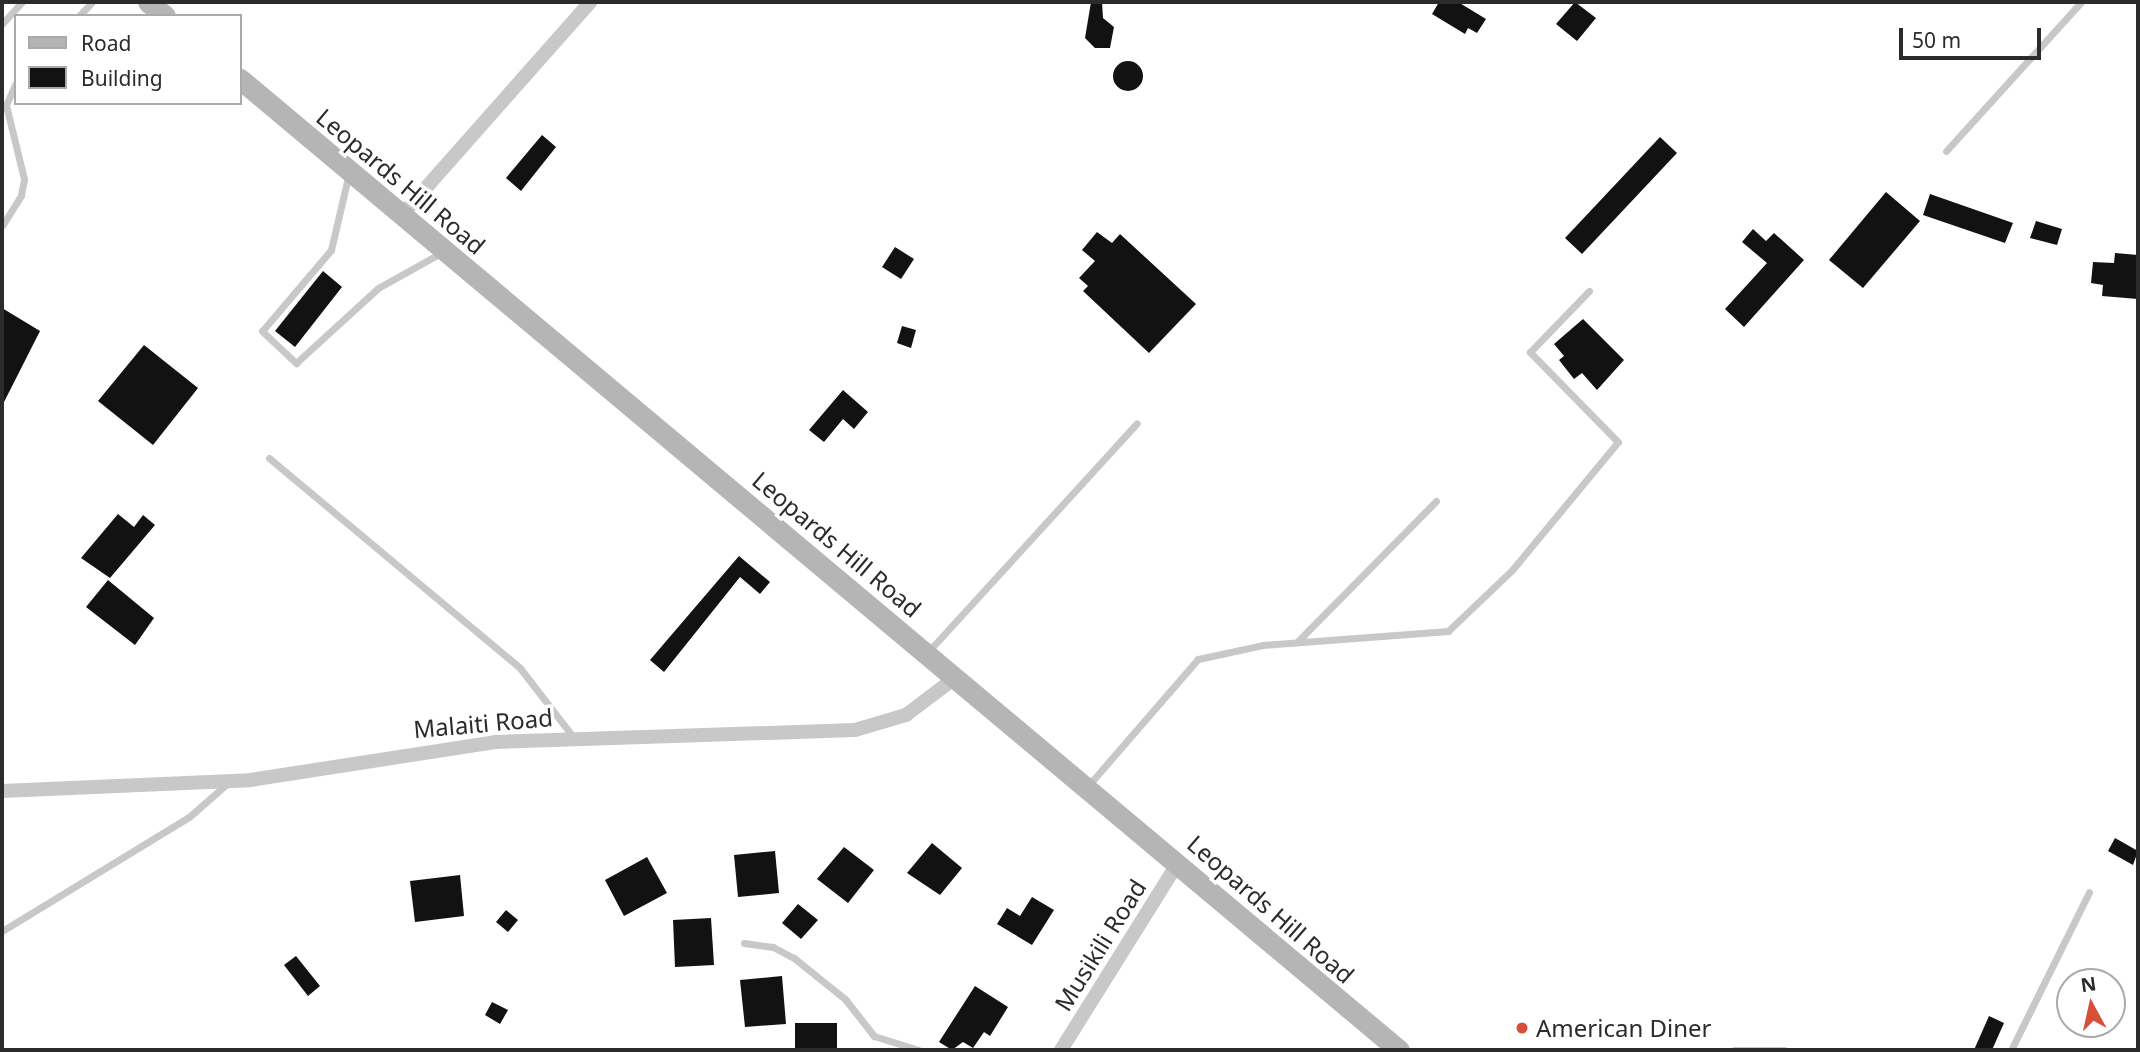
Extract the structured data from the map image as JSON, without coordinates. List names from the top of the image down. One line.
{"streets":{"main road":["Leopards Hill Road"],"street":["Malaiti Road","Musikili Road"]},"crossings":[["Leopards Hill Road","Malaiti Road"],["Leopards Hill Road","Musikili Road"]],"places":["American Diner"],"legend":["Road","Building"],"scale_bar":"50 m","north":"top"}
